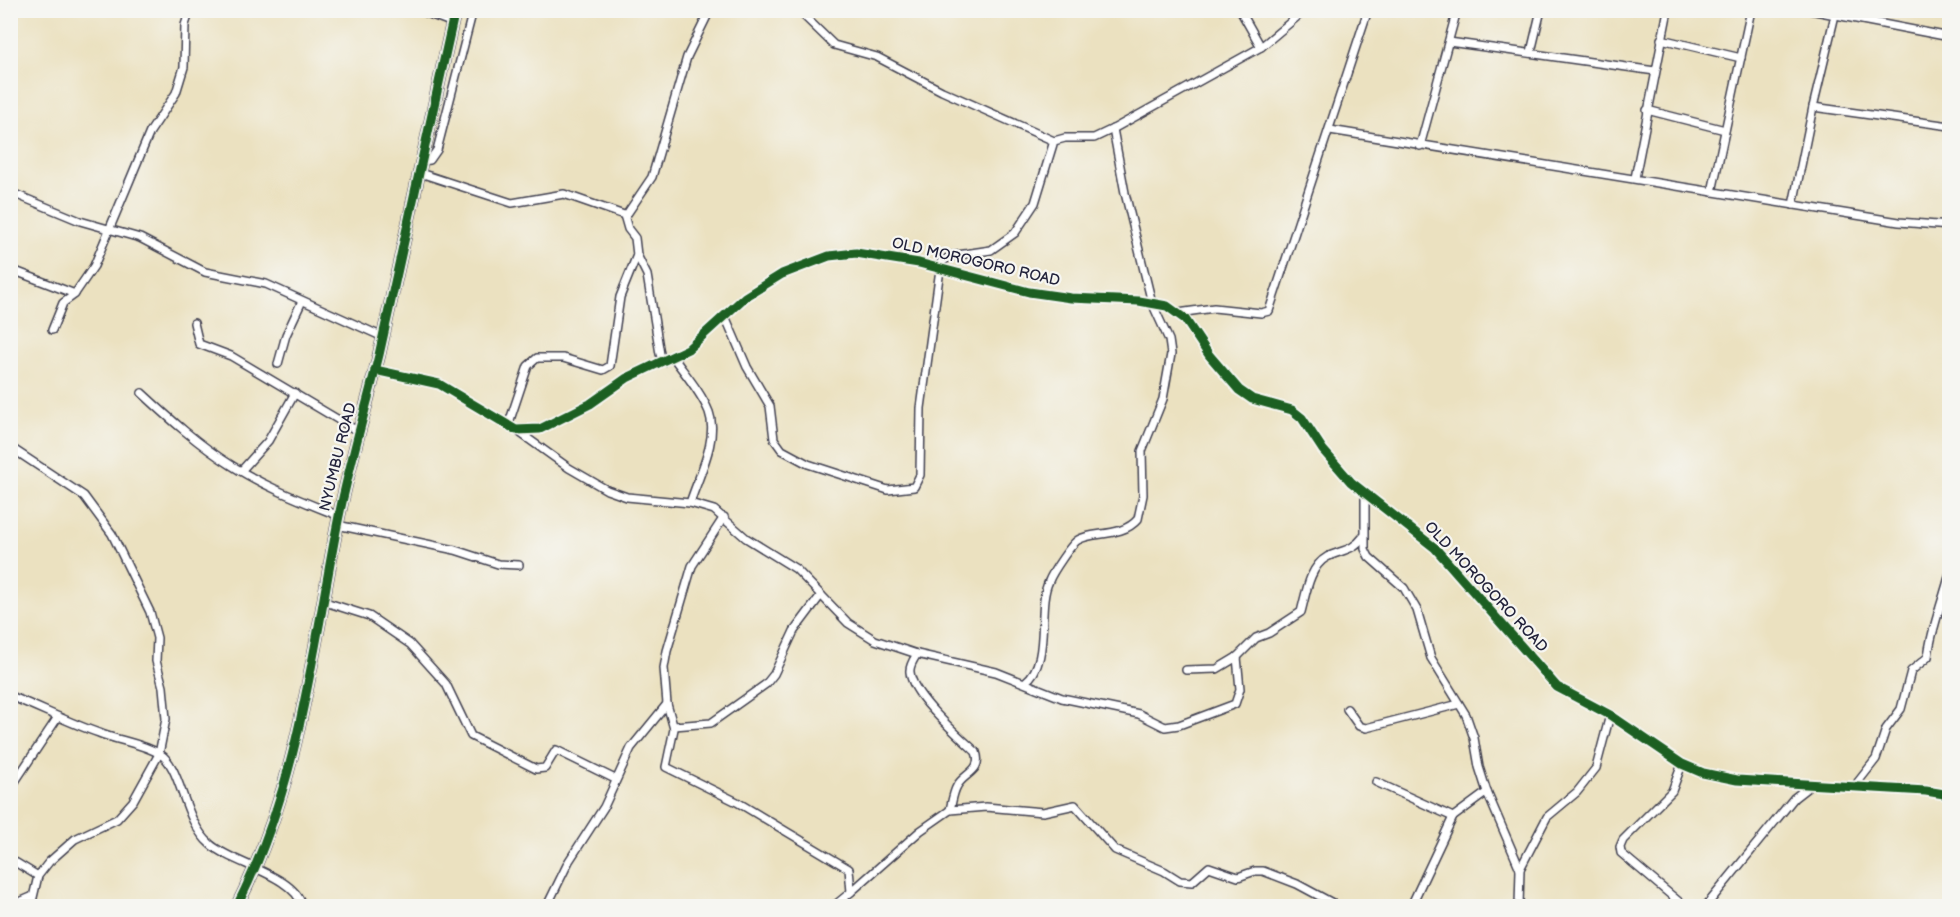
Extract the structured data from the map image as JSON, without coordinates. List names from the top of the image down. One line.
{"streets":{"street":["OLD MOROGORO ROAD","NYUMBU ROAD"]}}
